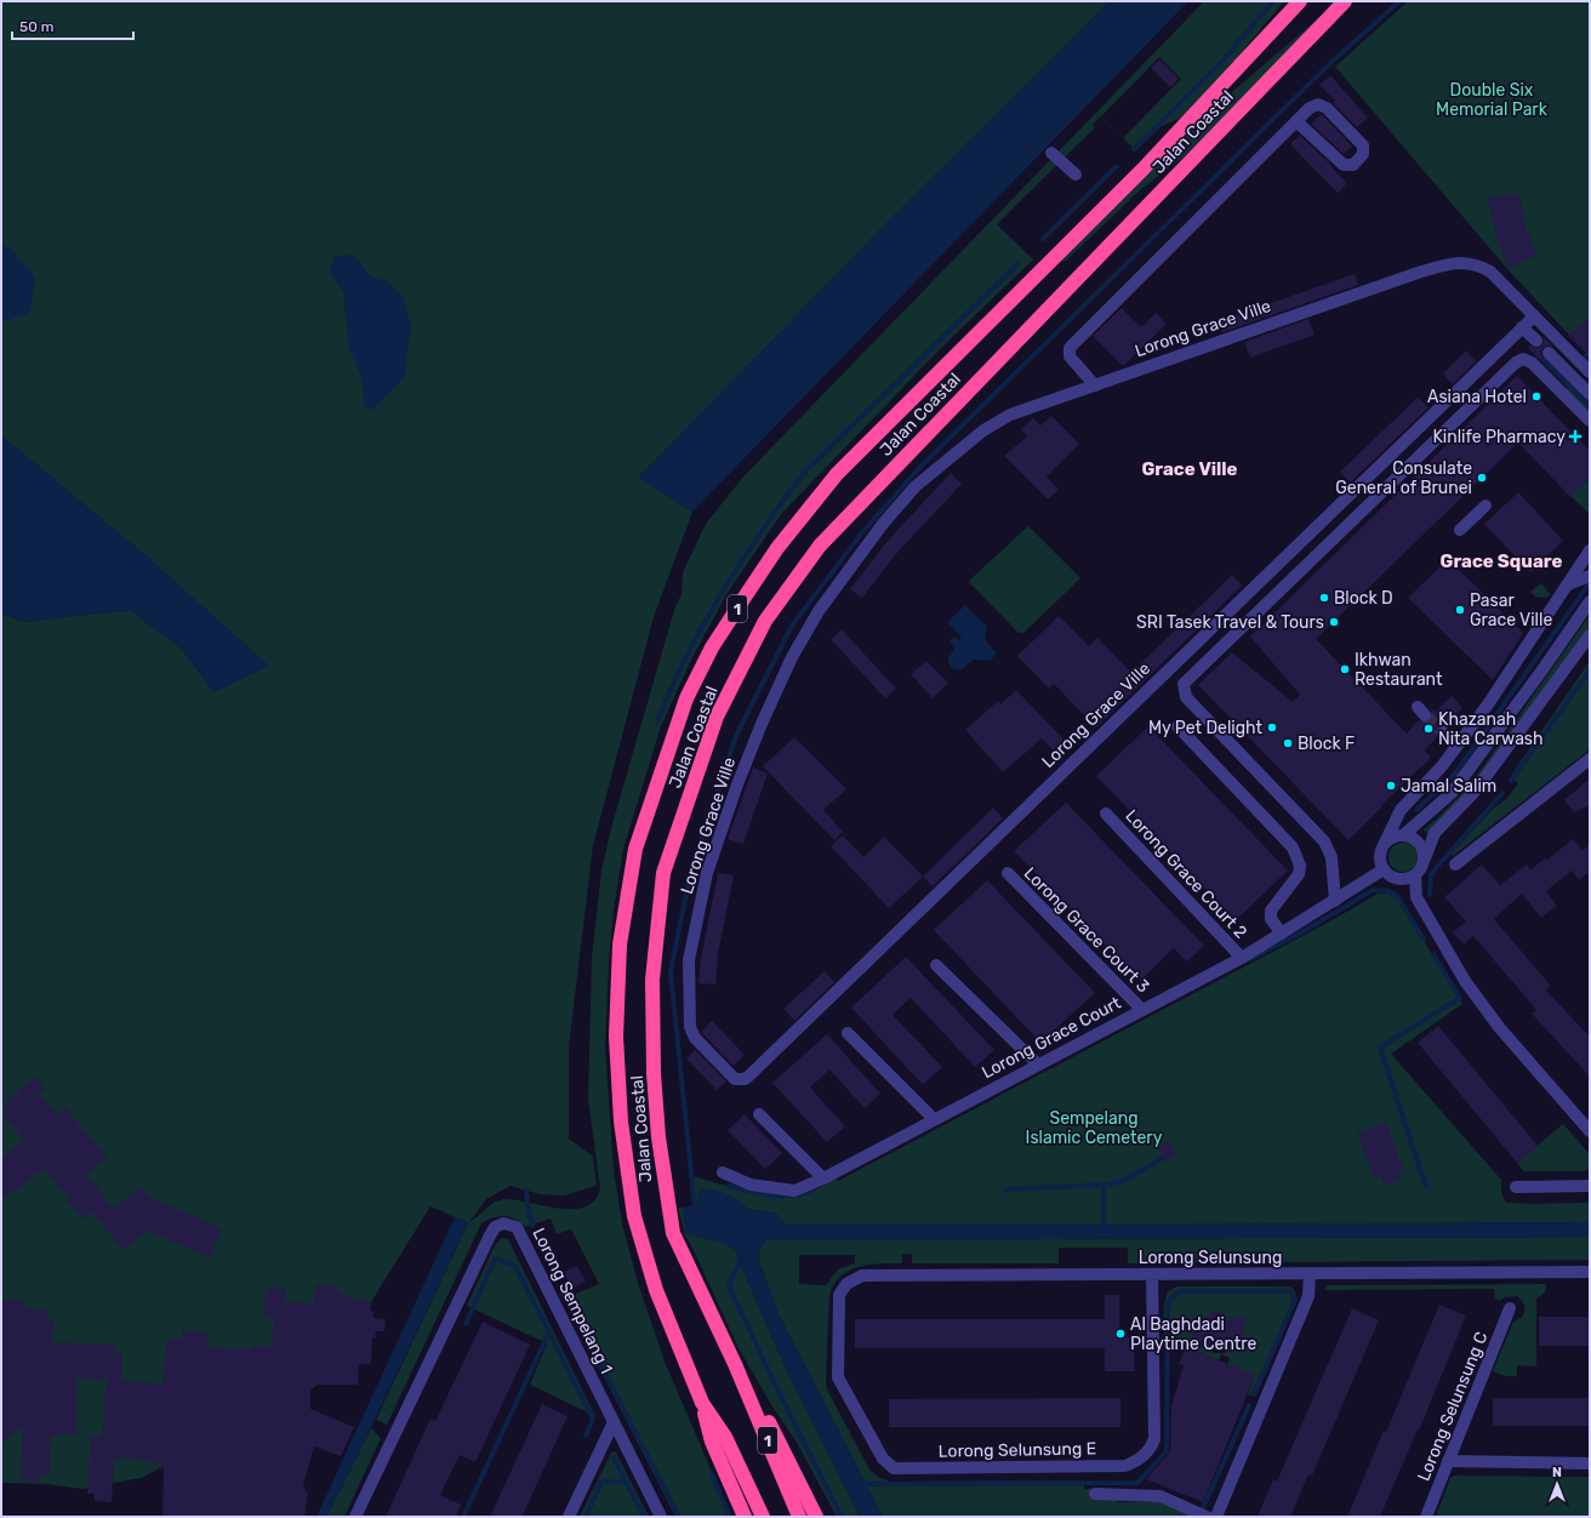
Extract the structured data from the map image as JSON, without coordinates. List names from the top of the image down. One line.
{"streets":{"highway":["Jalan Coastal","1"],"street":["Lorong Grace Ville","Lorong Grace Court 2","Lorong Grace Court 3","Lorong Grace Court","Lorong Selunsung","Lorong Sempelang 1","Lorong Selunsung C","Lorong Selunsung E"]},"crossings":[["Lorong Grace Court 2","Lorong Grace Court"],["Lorong Grace Court 3","Lorong Grace Court"],["Lorong Selunsung","Lorong Selunsung E"]],"districts":["Grace Ville","Grace Square"],"parks":["Double Six Memorial Park","Sempelang Islamic Cemetery"],"places":{"other":["Asiana Hotel","Consulate General of Brunei","Block D","Pasar Grace Ville","SRI Tasek Travel & Tours","Ikhwan Restaurant","My Pet Delight","Khazanah Nita Carwash","Block F","Jamal Salim","Al Baghdadi Playtime Centre"],"health":["Kinlife Pharmacy"]},"scale_bar":"50 m","north":"top"}
